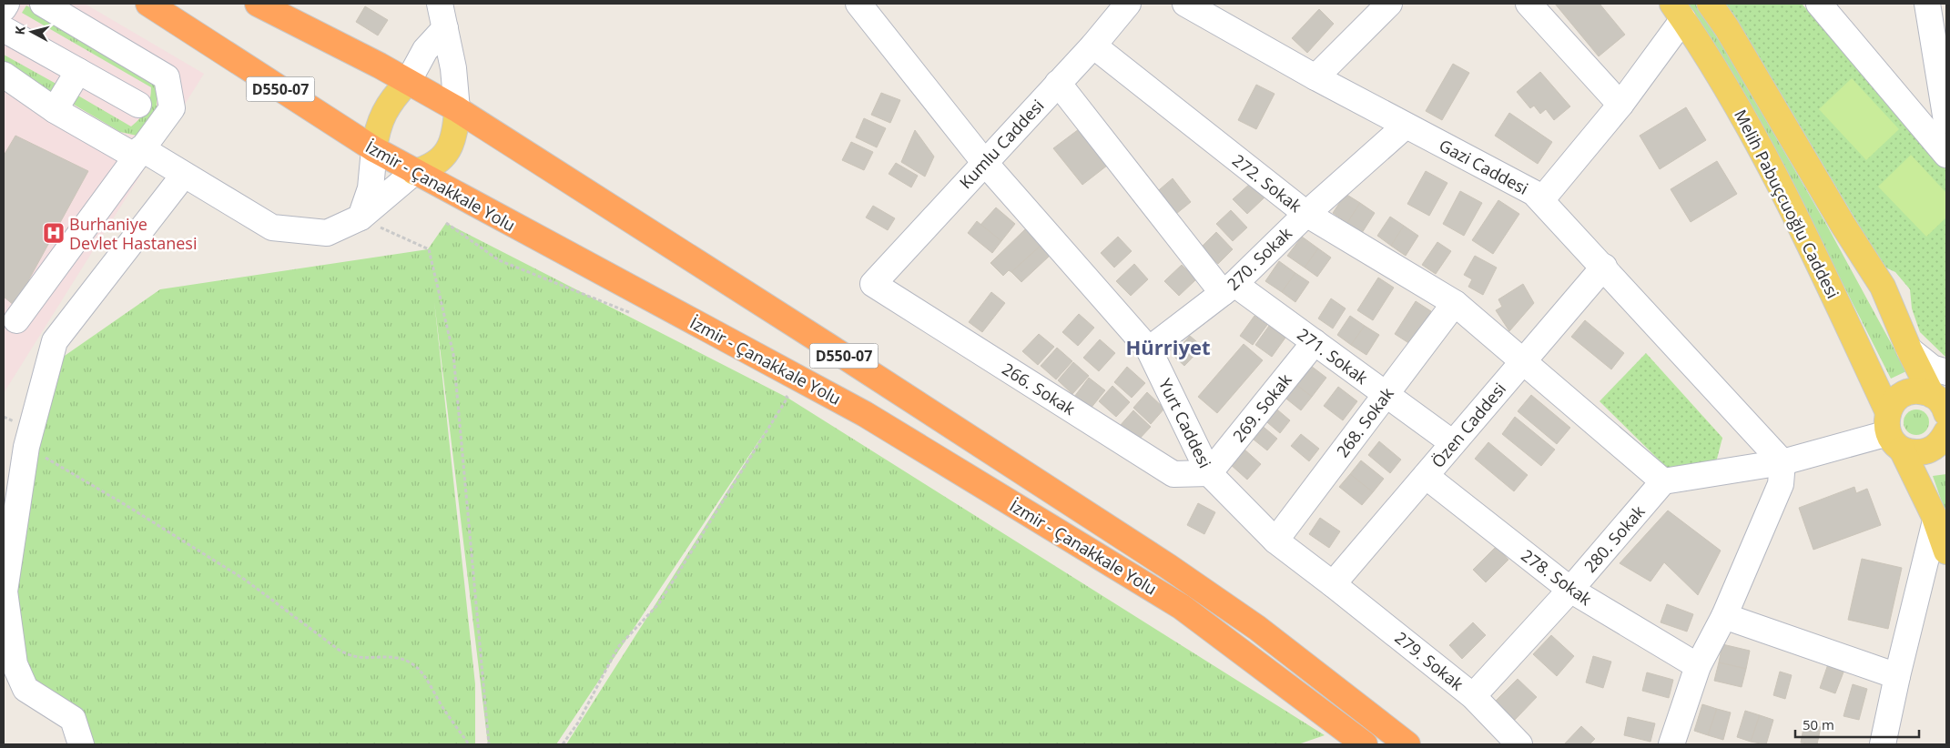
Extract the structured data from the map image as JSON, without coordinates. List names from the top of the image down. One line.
{"streets":{"highway":["D550-07","İzmir - Çanakkale Yolu"],"main road":["Melih Pabuçcuoğlu Caddesi"],"street":["Kumlu Caddesi","Gazi Caddesi","272. Sokak","270. Sokak","271. Sokak","266. Sokak","269. Sokak","268. Sokak","Yurt Caddesi","Özen Caddesi","280. Sokak","278. Sokak","279. Sokak"]},"crossings":[["Kumlu Caddesi","272. Sokak"],["Kumlu Caddesi","271. Sokak"],["Kumlu Caddesi","266. Sokak"],["Kumlu Caddesi","Yurt Caddesi"],["Gazi Caddesi","270. Sokak"],["Gazi Caddesi","Özen Caddesi"],["272. Sokak","270. Sokak"],["272. Sokak","268. Sokak"],["272. Sokak","Özen Caddesi"],["272. Sokak","280. Sokak"],["270. Sokak","271. Sokak"],["270. Sokak","Yurt Caddesi"],["271. Sokak","269. Sokak"],["271. Sokak","268. Sokak"],["271. Sokak","Özen Caddesi"],["266. Sokak","269. Sokak"],["266. Sokak","Yurt Caddesi"],["269. Sokak","Yurt Caddesi"],["268. Sokak","Yurt Caddesi"],["Yurt Caddesi","Özen Caddesi"],["Yurt Caddesi","279. Sokak"],["Özen Caddesi","278. Sokak"],["Özen Caddesi","279. Sokak"],["280. Sokak","278. Sokak"],["280. Sokak","279. Sokak"]],"districts":["Hürriyet"],"places":{"hospital":["Burhaniye Devlet Hastanesi"]},"scale_bar":"50 m","north":"left"}
